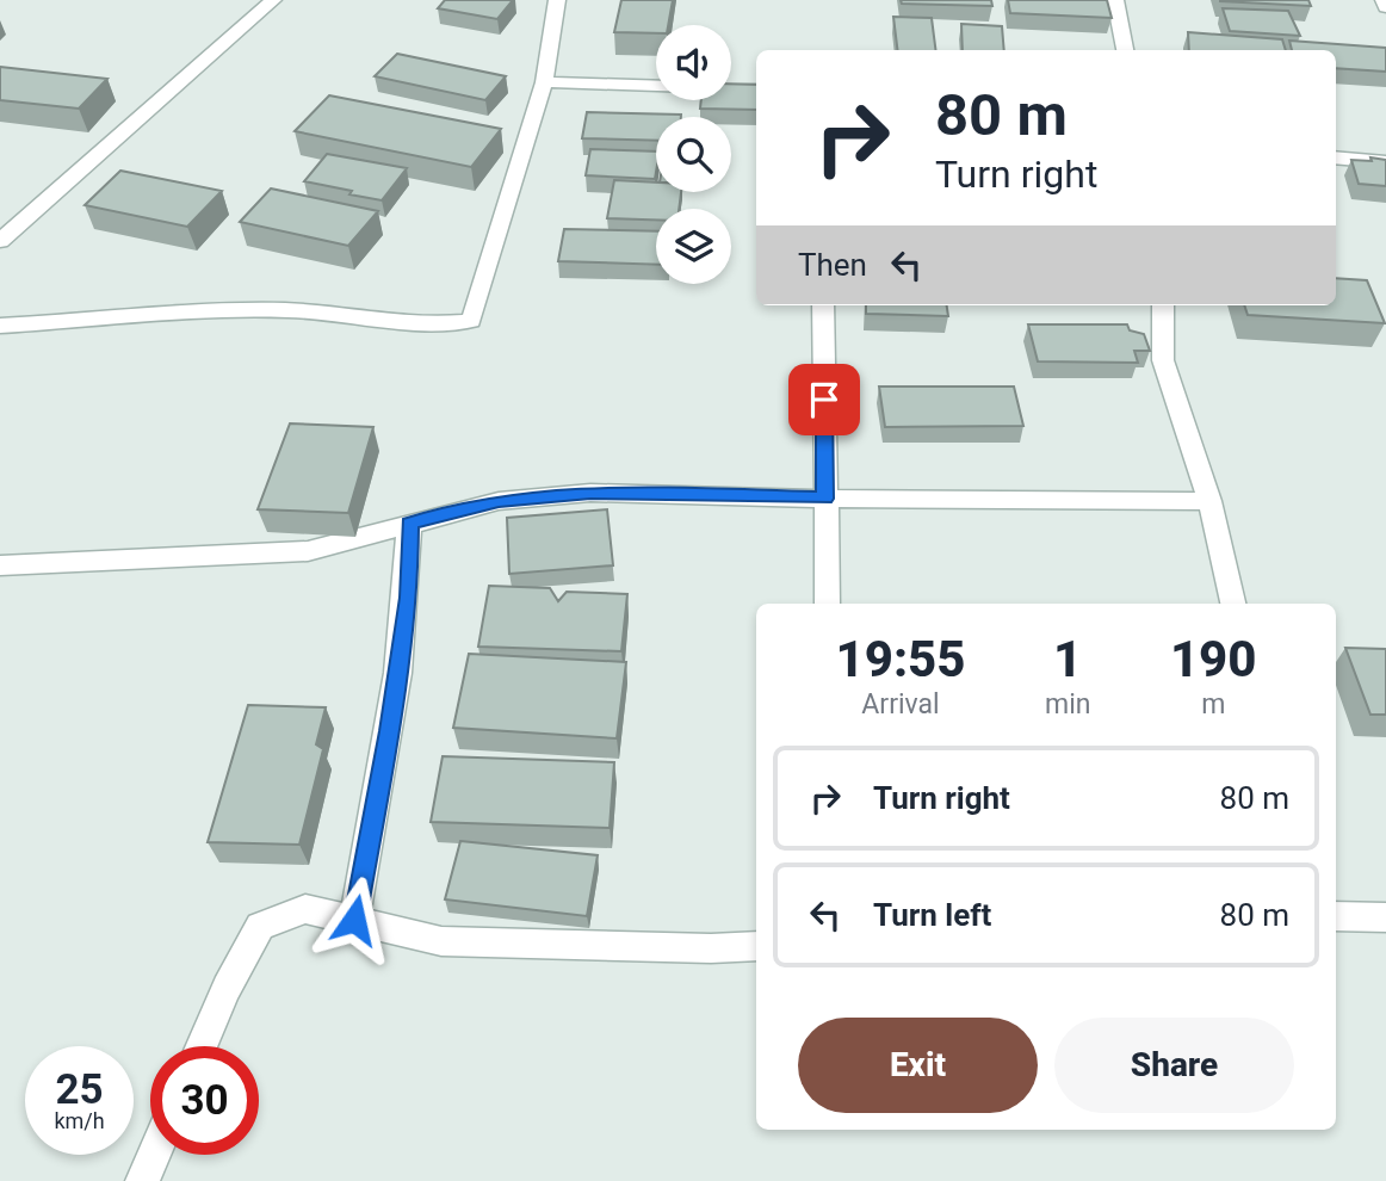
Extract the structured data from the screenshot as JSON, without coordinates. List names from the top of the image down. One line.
{"page":{"turn":["80 m","Turn right"],"then":"Then","eta":["19:55","Arrival","1","min","190","m"],"list":[{"name":"Turn right","value":"80 m"},{"name":"Turn left","value":"80 m"}],"buttons":["Exit","Share"],"speed":"25 km/h","limit":"30"}}
